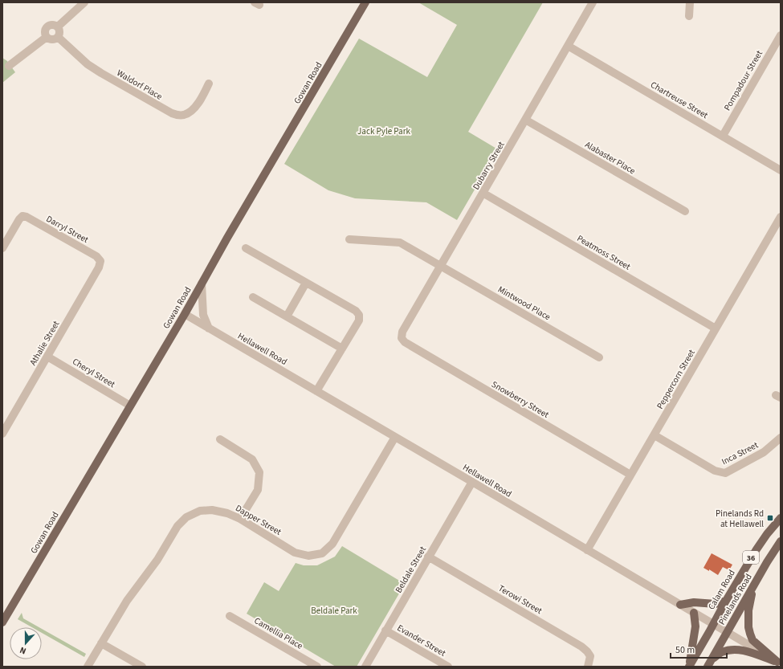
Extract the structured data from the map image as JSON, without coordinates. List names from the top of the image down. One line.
{"streets":{"main road":["Gowan Road","36","Calam Road","Pinelands Road"],"street":["Pompadour Street","Waldorf Place","Chartreuse Street","Alabaster Place","Dubarry Street","Darryl Street","Peatmoss Street","Mintwood Place","Athalie Street","Hellawell Road","Cheryl Street","Peppercorn Street","Snowberry Street","Inca Street","Dapper Street","Beldale Street","Terowi Street","Camellia Place","Evander Street"]},"crossings":[["Pompadour Street","Chartreuse Street"],["Gowan Road","Hellawell Road"],["Gowan Road","Cheryl Street"],["Chartreuse Street","Dubarry Street"],["Alabaster Place","Dubarry Street"],["Dubarry Street","Peatmoss Street"],["Dubarry Street","Mintwood Place"],["Dubarry Street","Snowberry Street"],["Darryl Street","Athalie Street"],["Peatmoss Street","Peppercorn Street"],["Athalie Street","Cheryl Street"],["Hellawell Road","Peppercorn Street"],["Hellawell Road","Dapper Street"],["Hellawell Road","Beldale Street"],["Hellawell Road","Calam Road"],["Hellawell Road","Pinelands Road"],["Peppercorn Street","Snowberry Street"],["Peppercorn Street","Inca Street"],["Beldale Street","Terowi Street"],["Beldale Street","Evander Street"],["Calam Road","Pinelands Road"]],"parks":["Jack Pyle Park","Beldale Park"],"places":{"transit":["Pinelands Rd at Hellawell"]},"scale_bar":"50 m","north":"bottom"}
